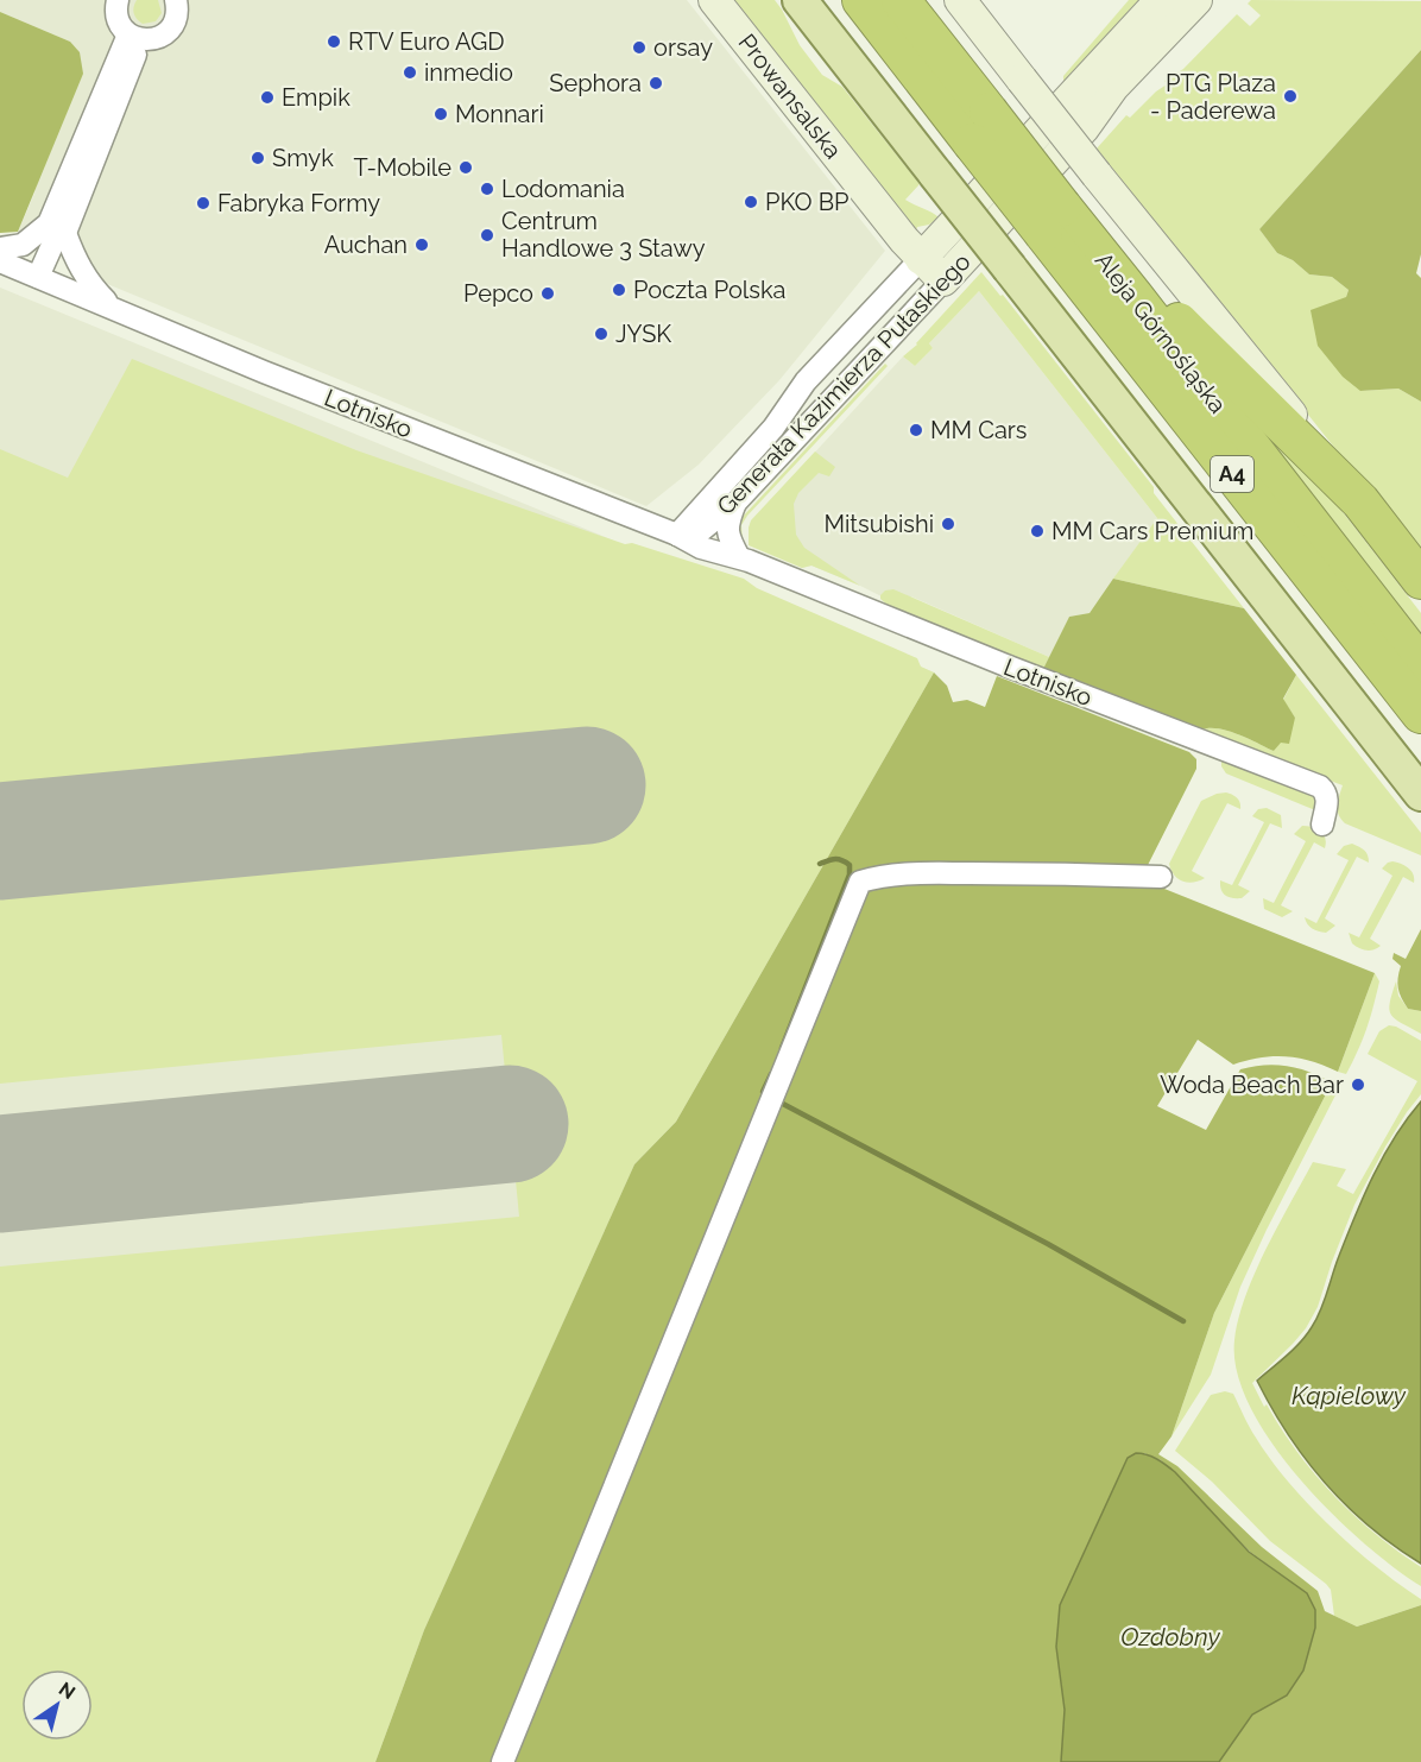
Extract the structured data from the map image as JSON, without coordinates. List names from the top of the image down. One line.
{"streets":{"highway":["Aleja Górnośląska","A4"],"street":["Prowansalska","Generała Kazimierza Pułaskiego","Lotnisko"]},"crossings":[["Prowansalska","Generała Kazimierza Pułaskiego"],["Aleja Górnośląska","A4"],["Generała Kazimierza Pułaskiego","Lotnisko"]],"water":["Kąpielowy","Ozdobny"],"places":["RTV Euro AGD","orsay","inmedio","Sephora","PTG Plaza - Paderewa","Empik","Monnari","Smyk","T-Mobile","Lodomania","PKO BP","Fabryka Formy","Centrum Handlowe 3 Stawy","Auchan","Poczta Polska","Pepco","JYSK","MM Cars","Mitsubishi","MM Cars Premium","Woda Beach Bar"],"north":"top right"}
